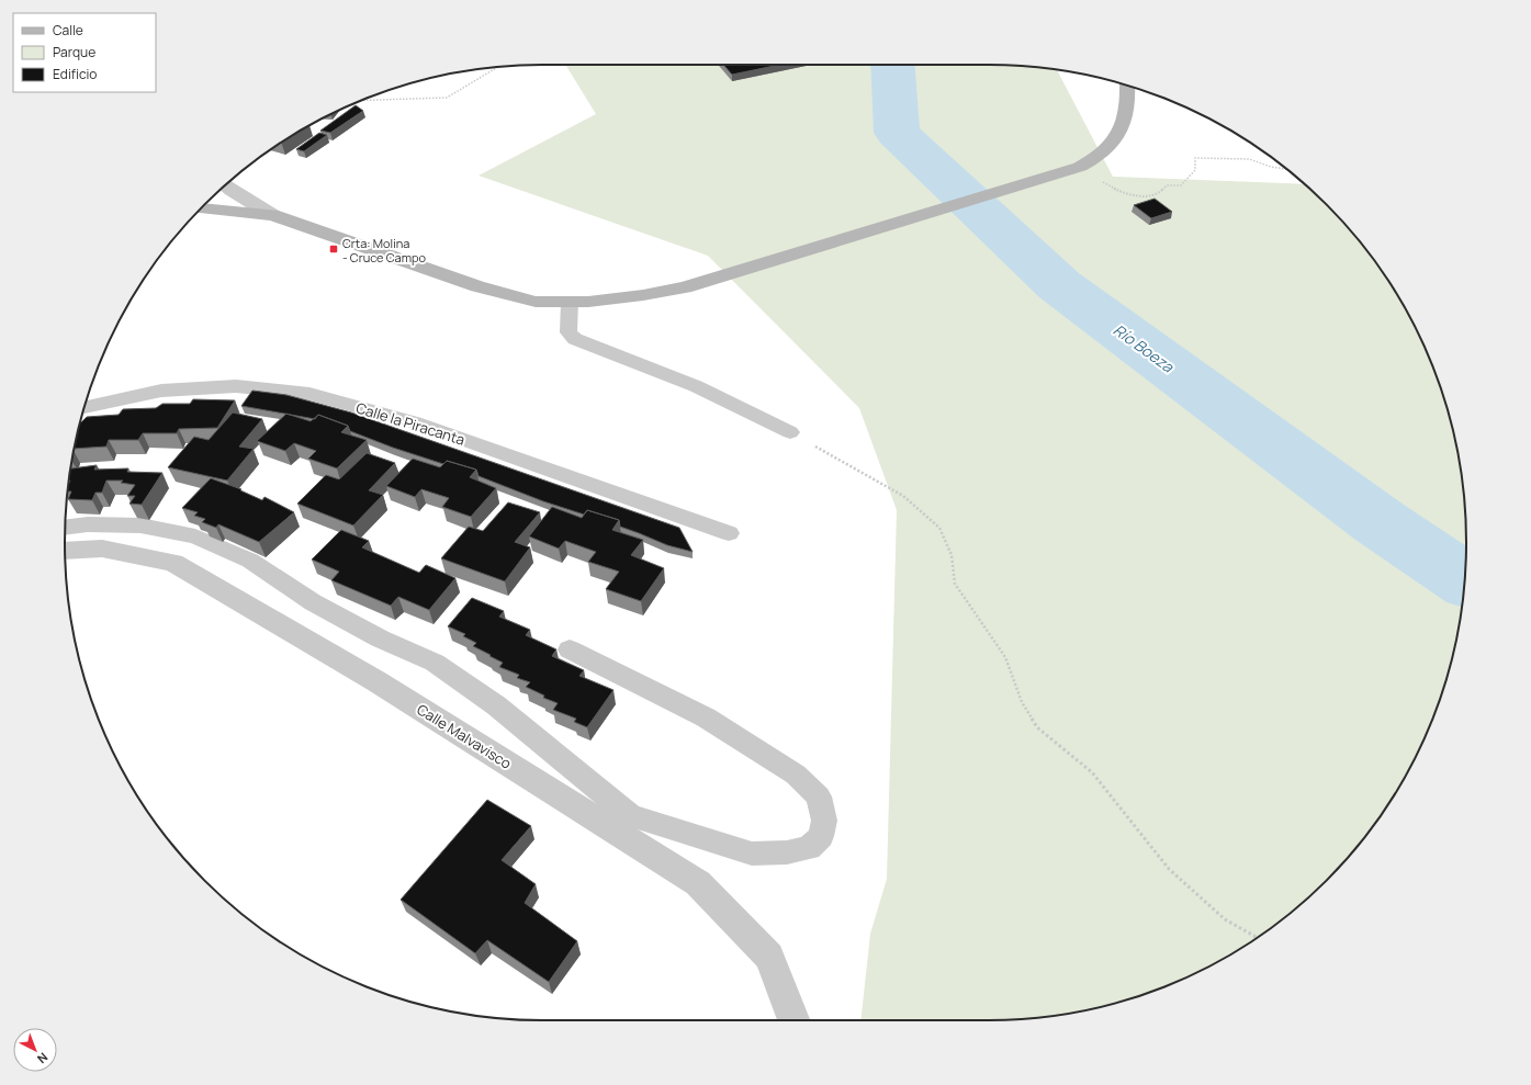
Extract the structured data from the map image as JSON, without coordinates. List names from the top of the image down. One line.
{"streets":{"street":["Calle Malvavisco"],"lane":["Calle la Piracanta"]},"water":["Río Boeza"],"places":{"transit":["Crta: Molina - Cruce Campo"]},"legend":["Calle","Parque","Edificio"],"north":"bottom right"}
